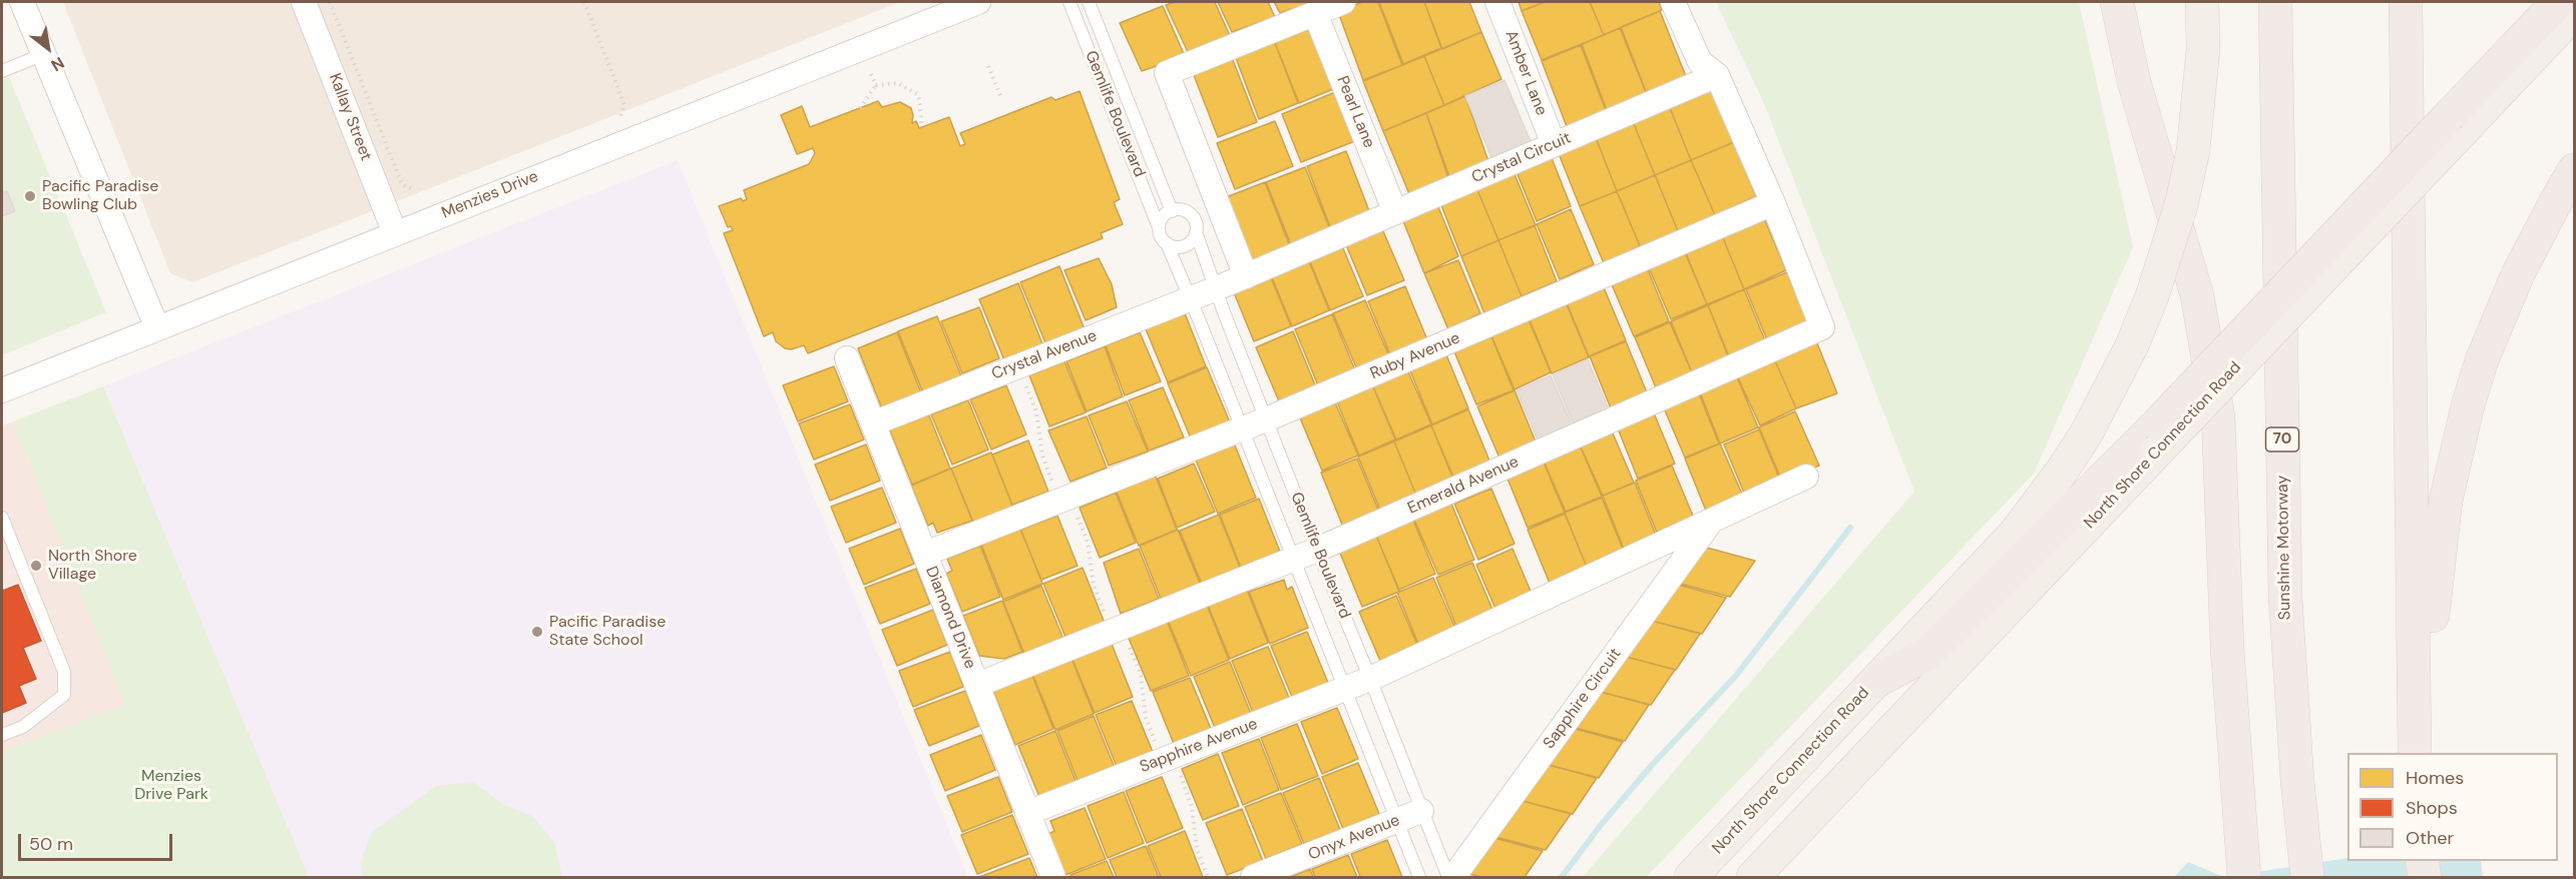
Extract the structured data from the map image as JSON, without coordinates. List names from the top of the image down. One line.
{"streets":{"highway":["70","Sunshine Motorway"],"main road":["North Shore Connection Road"],"street":["Amber Lane","Pearl Lane","Kallay Street","Crystal Circuit","Menzies Drive","Crystal Avenue","Ruby Avenue","Emerald Avenue","Diamond Drive","Sapphire Circuit","Sapphire Avenue","Onyx Avenue"],"lane":["Gemlife Boulevard"]},"crossings":[["Amber Lane","Crystal Circuit"],["Pearl Lane","Crystal Circuit"],["Gemlife Boulevard","Crystal Circuit"],["Gemlife Boulevard","Crystal Avenue"],["Gemlife Boulevard","Ruby Avenue"],["Gemlife Boulevard","Emerald Avenue"],["Gemlife Boulevard","Sapphire Circuit"],["Gemlife Boulevard","Sapphire Avenue"],["Gemlife Boulevard","Onyx Avenue"],["Kallay Street","Menzies Drive"],["Crystal Circuit","Crystal Avenue"],["Crystal Avenue","Diamond Drive"],["Ruby Avenue","Emerald Avenue"],["Ruby Avenue","Diamond Drive"],["Emerald Avenue","Diamond Drive"],["Diamond Drive","Sapphire Avenue"],["Sapphire Circuit","Sapphire Avenue"]],"parks":["Menzies Drive Park"],"places":["Pacific Paradise Bowling Club","North Shore Village","Pacific Paradise State School"],"legend":["Homes","Shops","Other"],"scale_bar":"50 m","north":"bottom right"}
